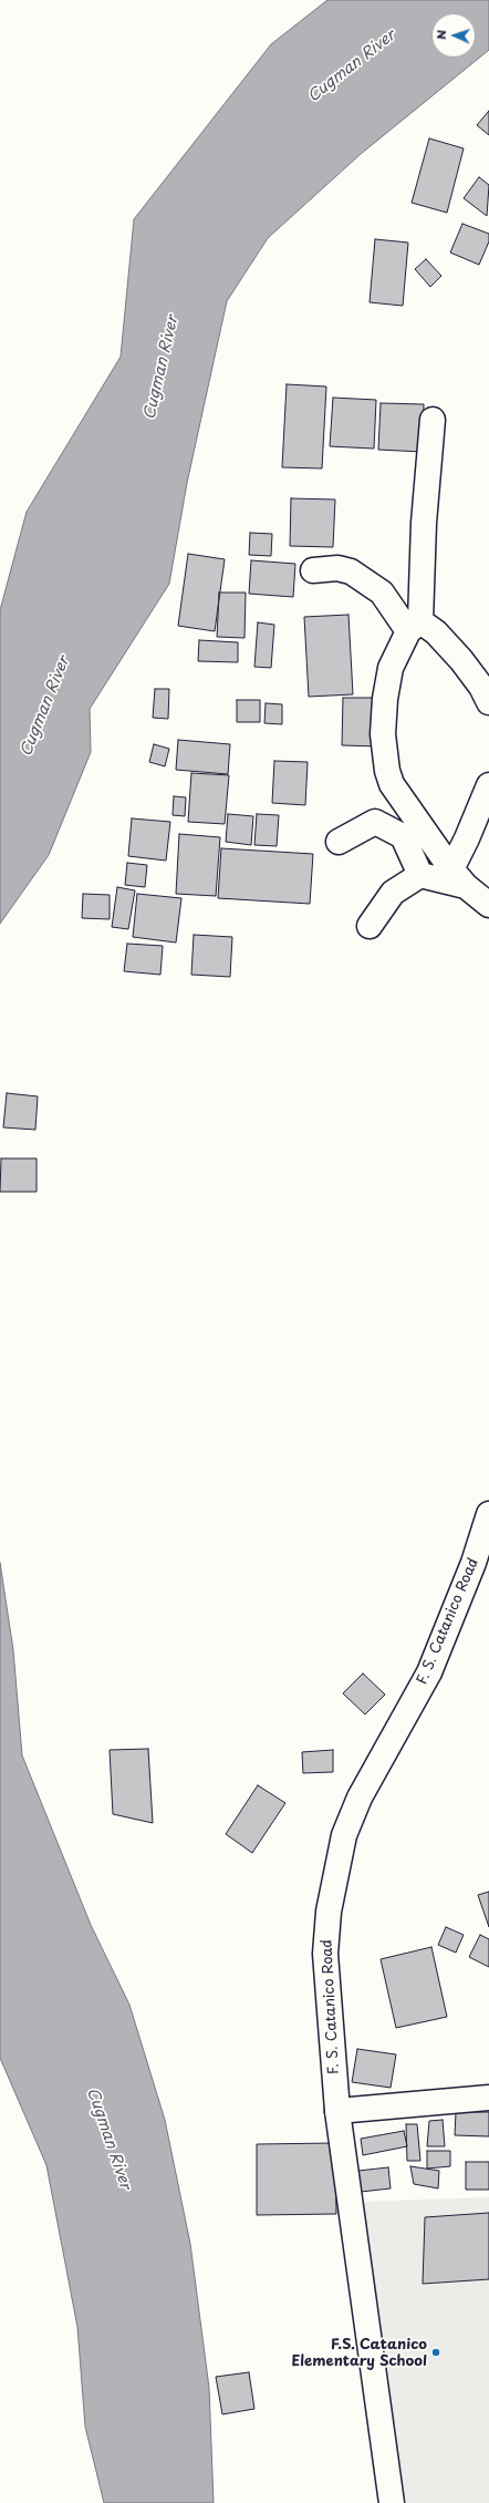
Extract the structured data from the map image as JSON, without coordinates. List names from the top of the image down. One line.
{"streets":{"street":["F. S. Catanico Road"]},"water":["Cugman River"],"places":["F.S. Catanico Elementary School"],"north":"left"}
